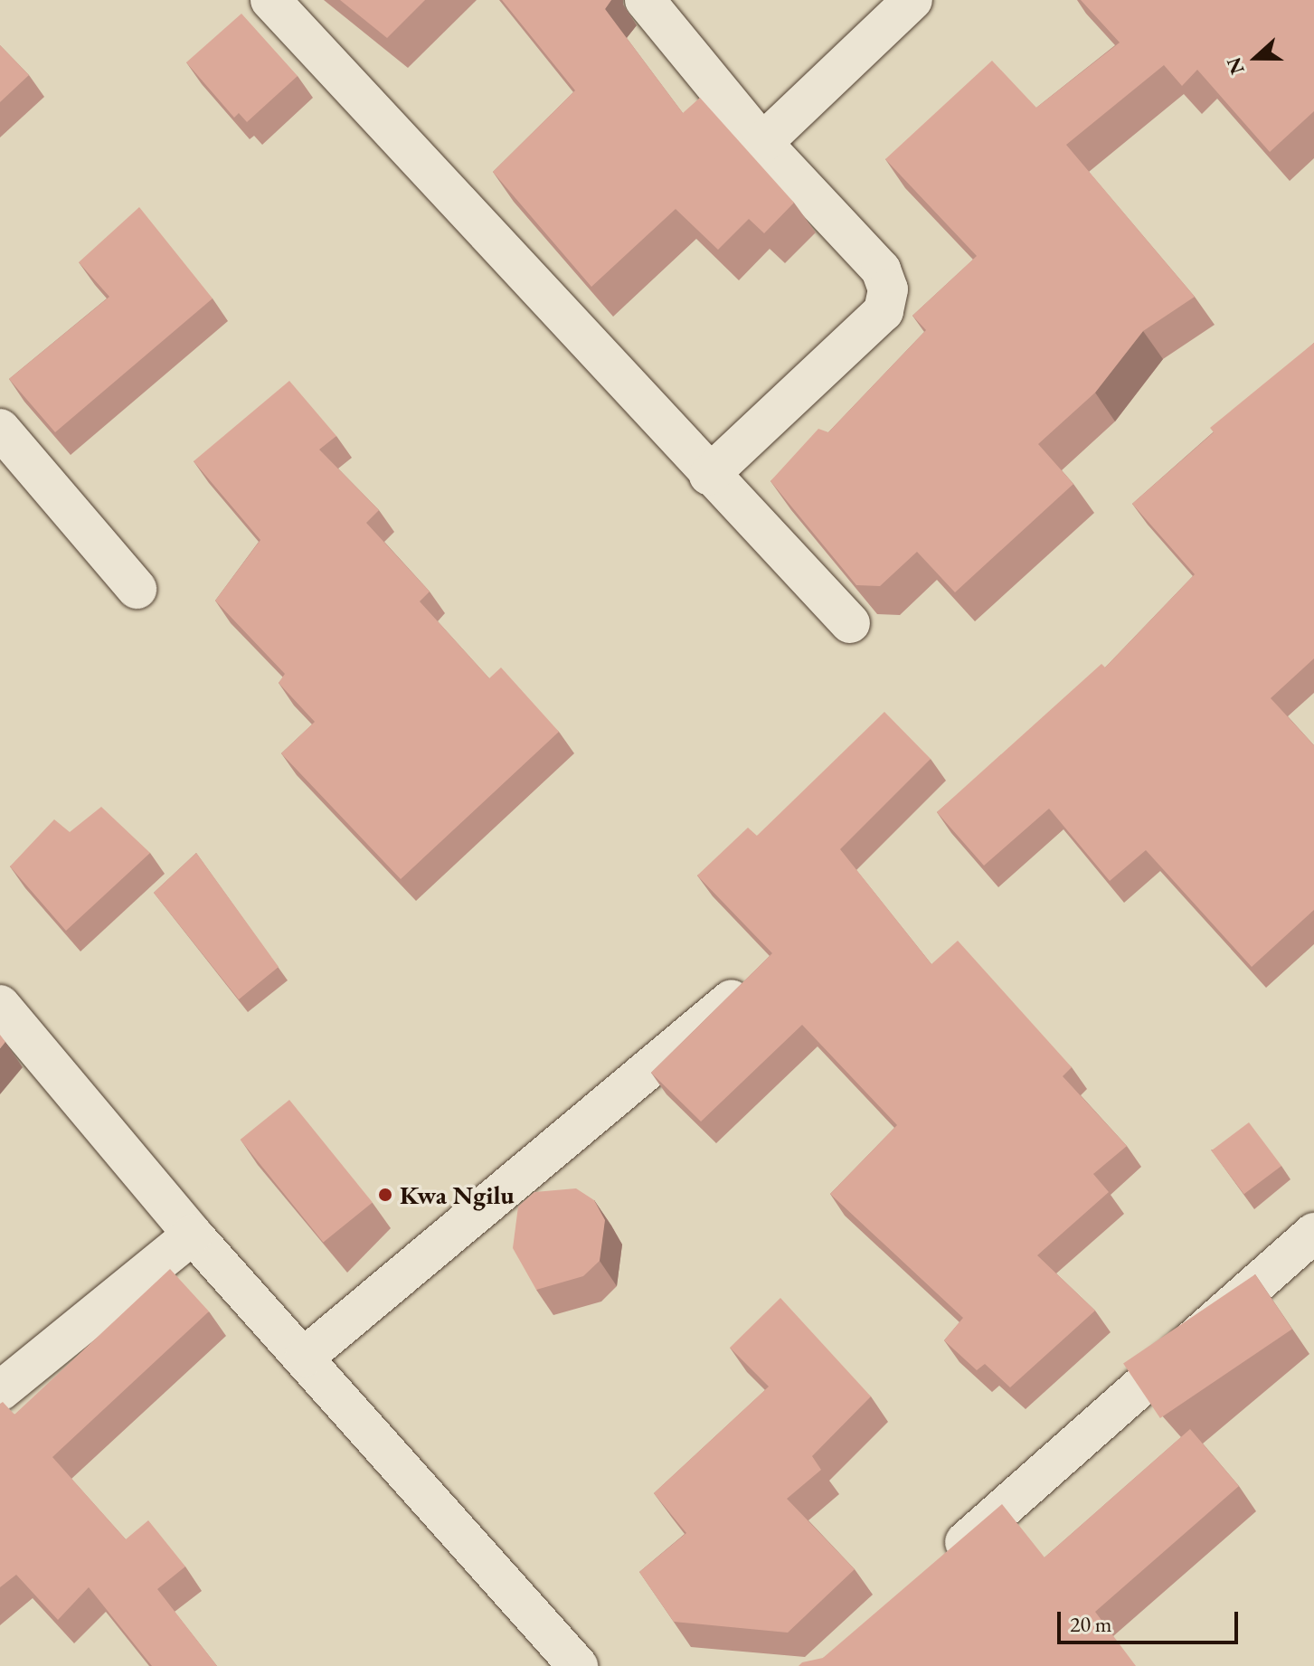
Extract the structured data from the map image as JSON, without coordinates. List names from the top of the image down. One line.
{"places":["Kwa Ngilu"],"scale_bar":"20 m","north":"left"}
